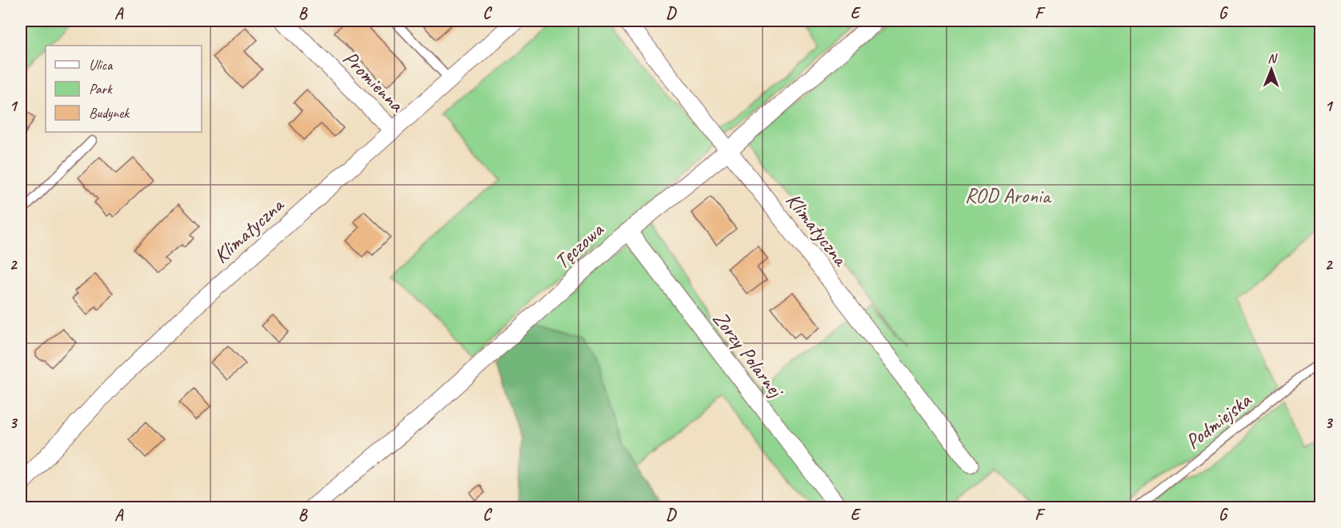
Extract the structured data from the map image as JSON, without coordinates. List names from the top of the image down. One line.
{"streets":{"street":["Promienna","Klimatyczna","Tęczowa","Zorzy Polarnej"],"lane":["Podmiejska"]},"crossings":[["Promienna","Klimatyczna"],["Klimatyczna","Tęczowa"],["Tęczowa","Zorzy Polarnej"]],"parks":["ROD Aronia"],"legend":["Ulica","Park","Budynek"],"north":"top","grid":{"columns":["A","B","C","D","E","F","G"],"rows":["1","2","3"]}}
